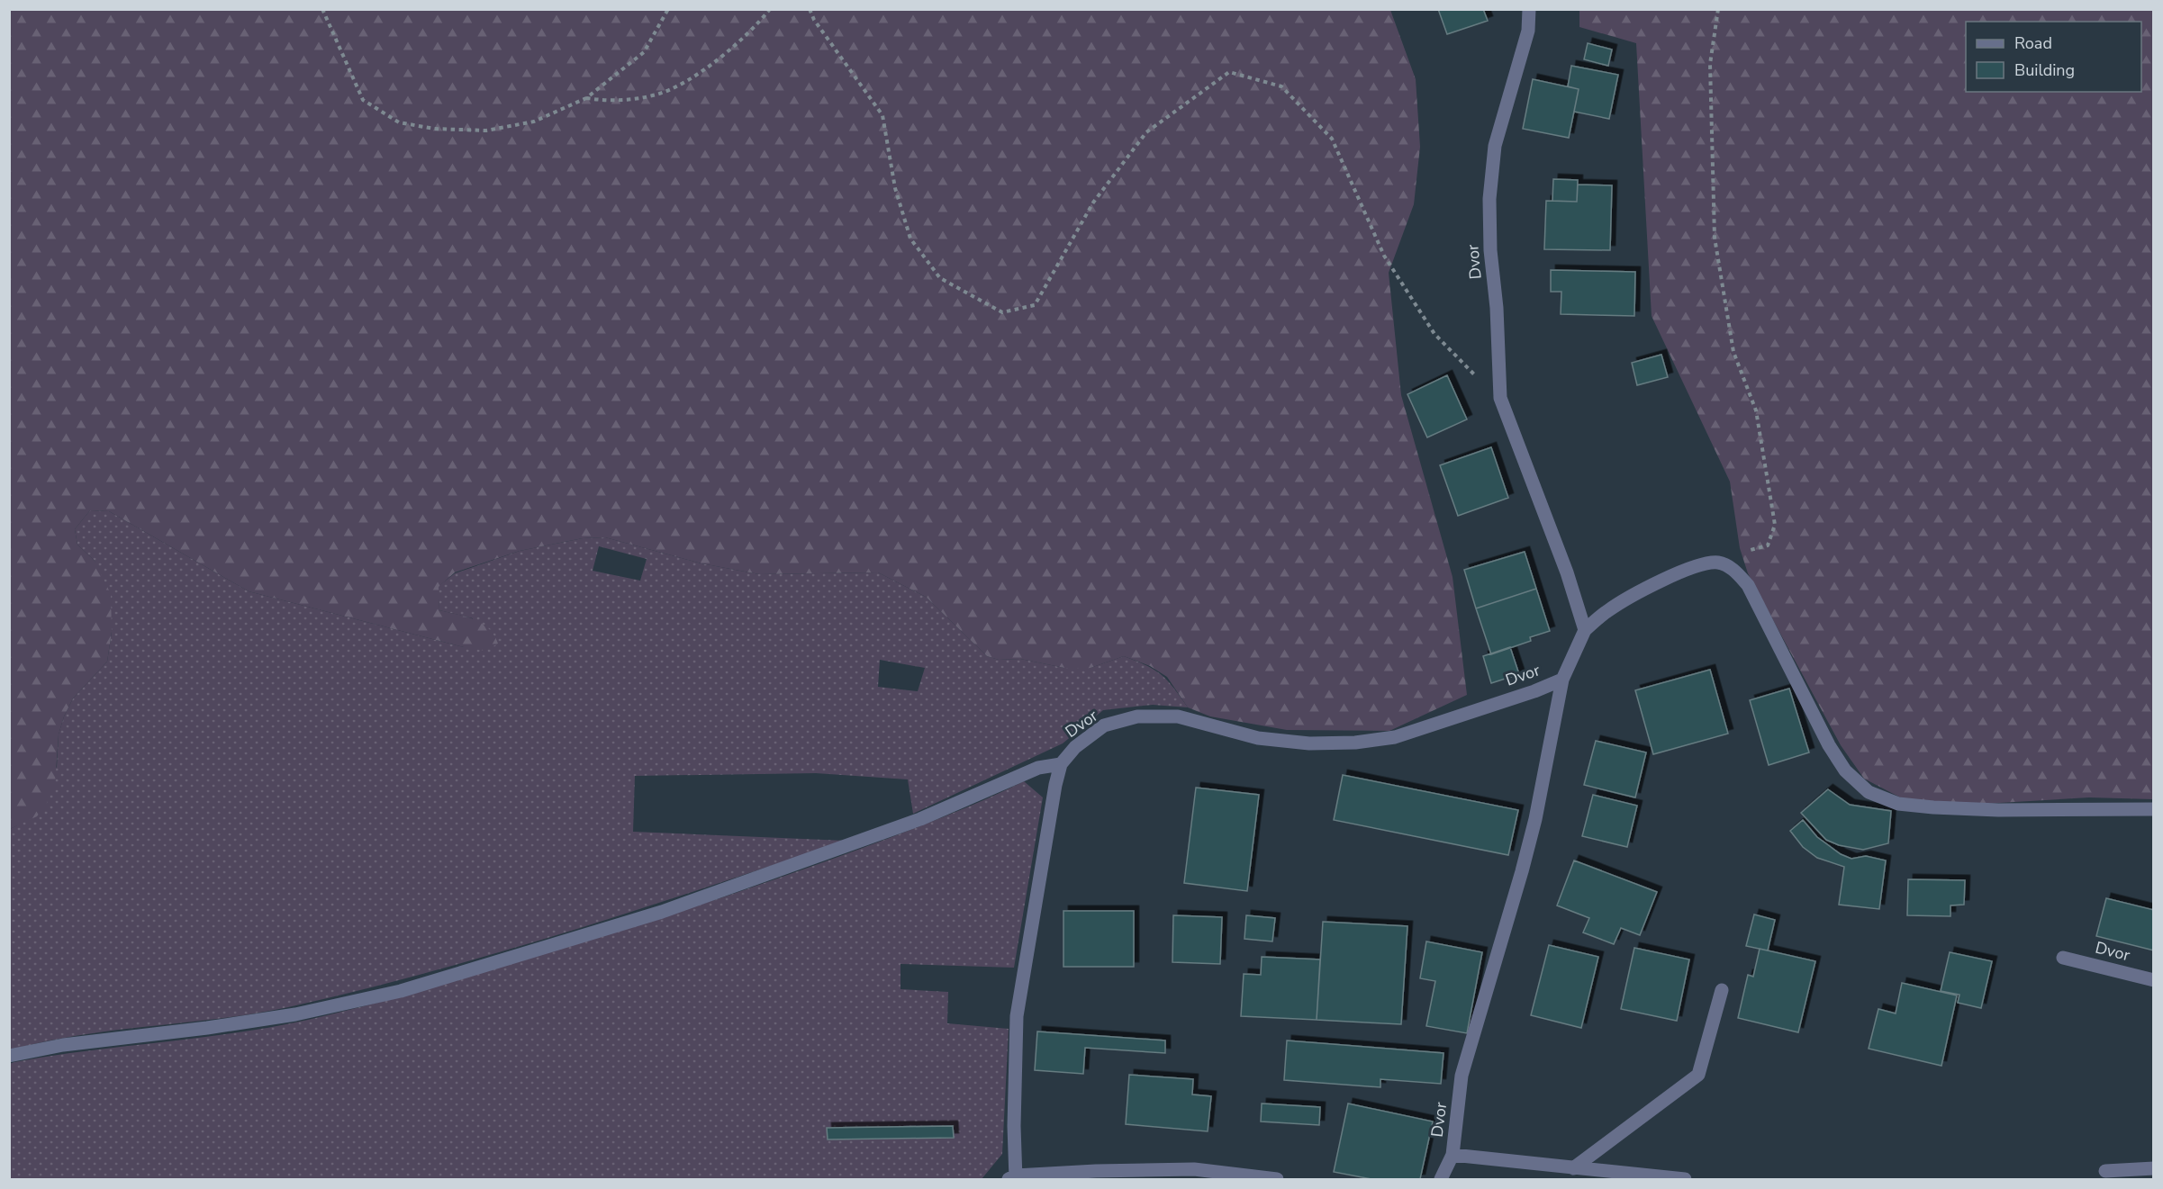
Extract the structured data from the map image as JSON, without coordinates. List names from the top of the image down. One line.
{"streets":{"street":["Dvor"]},"legend":["Road","Building"]}
